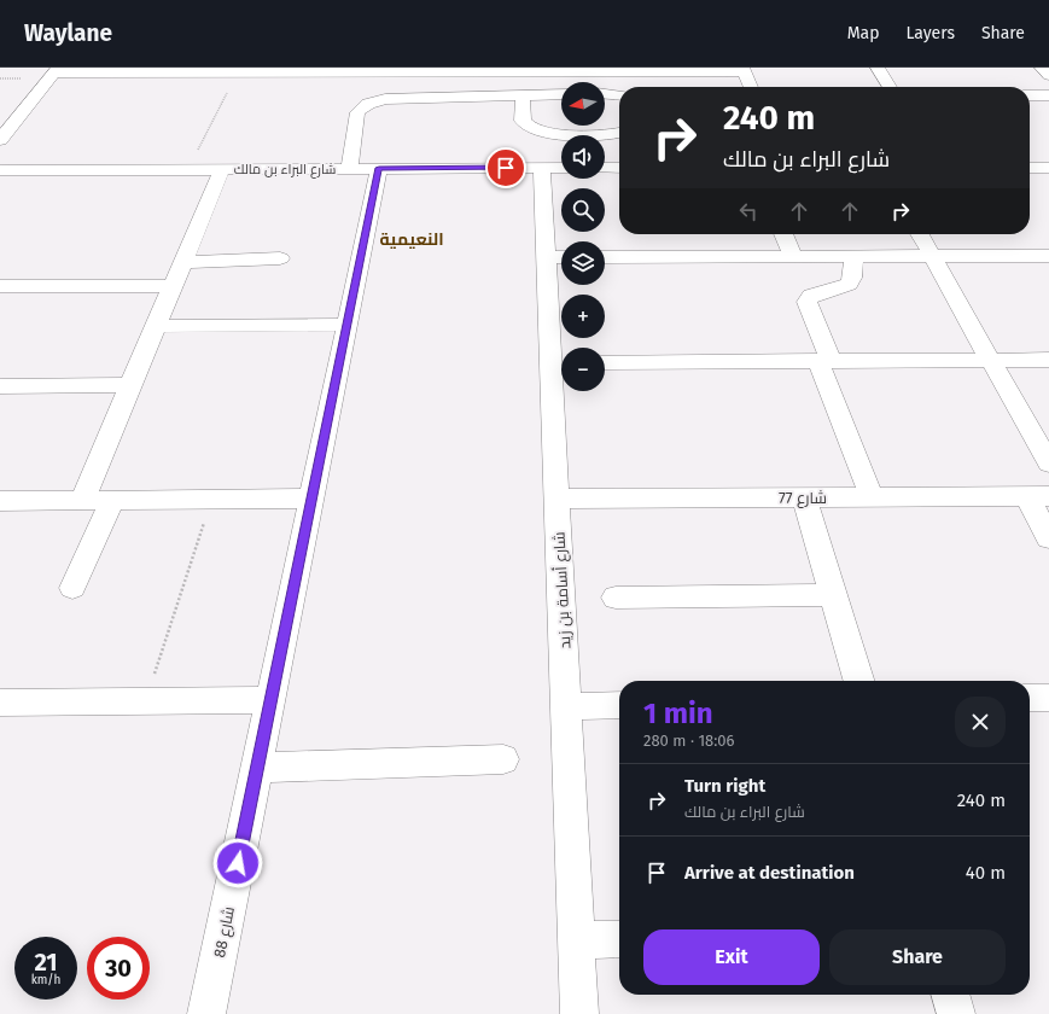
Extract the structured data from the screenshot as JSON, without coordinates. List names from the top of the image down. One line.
{"streets":{"street":["شارع البراء بن مالك","شارع 77","شارع أسامة بن زيد","شارع 88"]},"crossings":[["شارع البراء بن مالك","شارع أسامة بن زيد"],["شارع البراء بن مالك","شارع 88"],["شارع 77","شارع أسامة بن زيد"]],"districts":["النعيمية"],"north":"left","page":{"header":"Waylane","nav":["Map","Layers","Share"],"map_buttons":["+","−"],"turn":["240 m","شارع البراء بن مالك"],"heading":["1 min","280 m · 18:06"],"list":[{"name":"Turn right","note":"شارع البراء بن مالك","value":"240 m"},{"name":"Arrive at destination","value":"40 m"}],"buttons":["Exit","Share"],"speed":"21 km/h","limit":"30"}}
